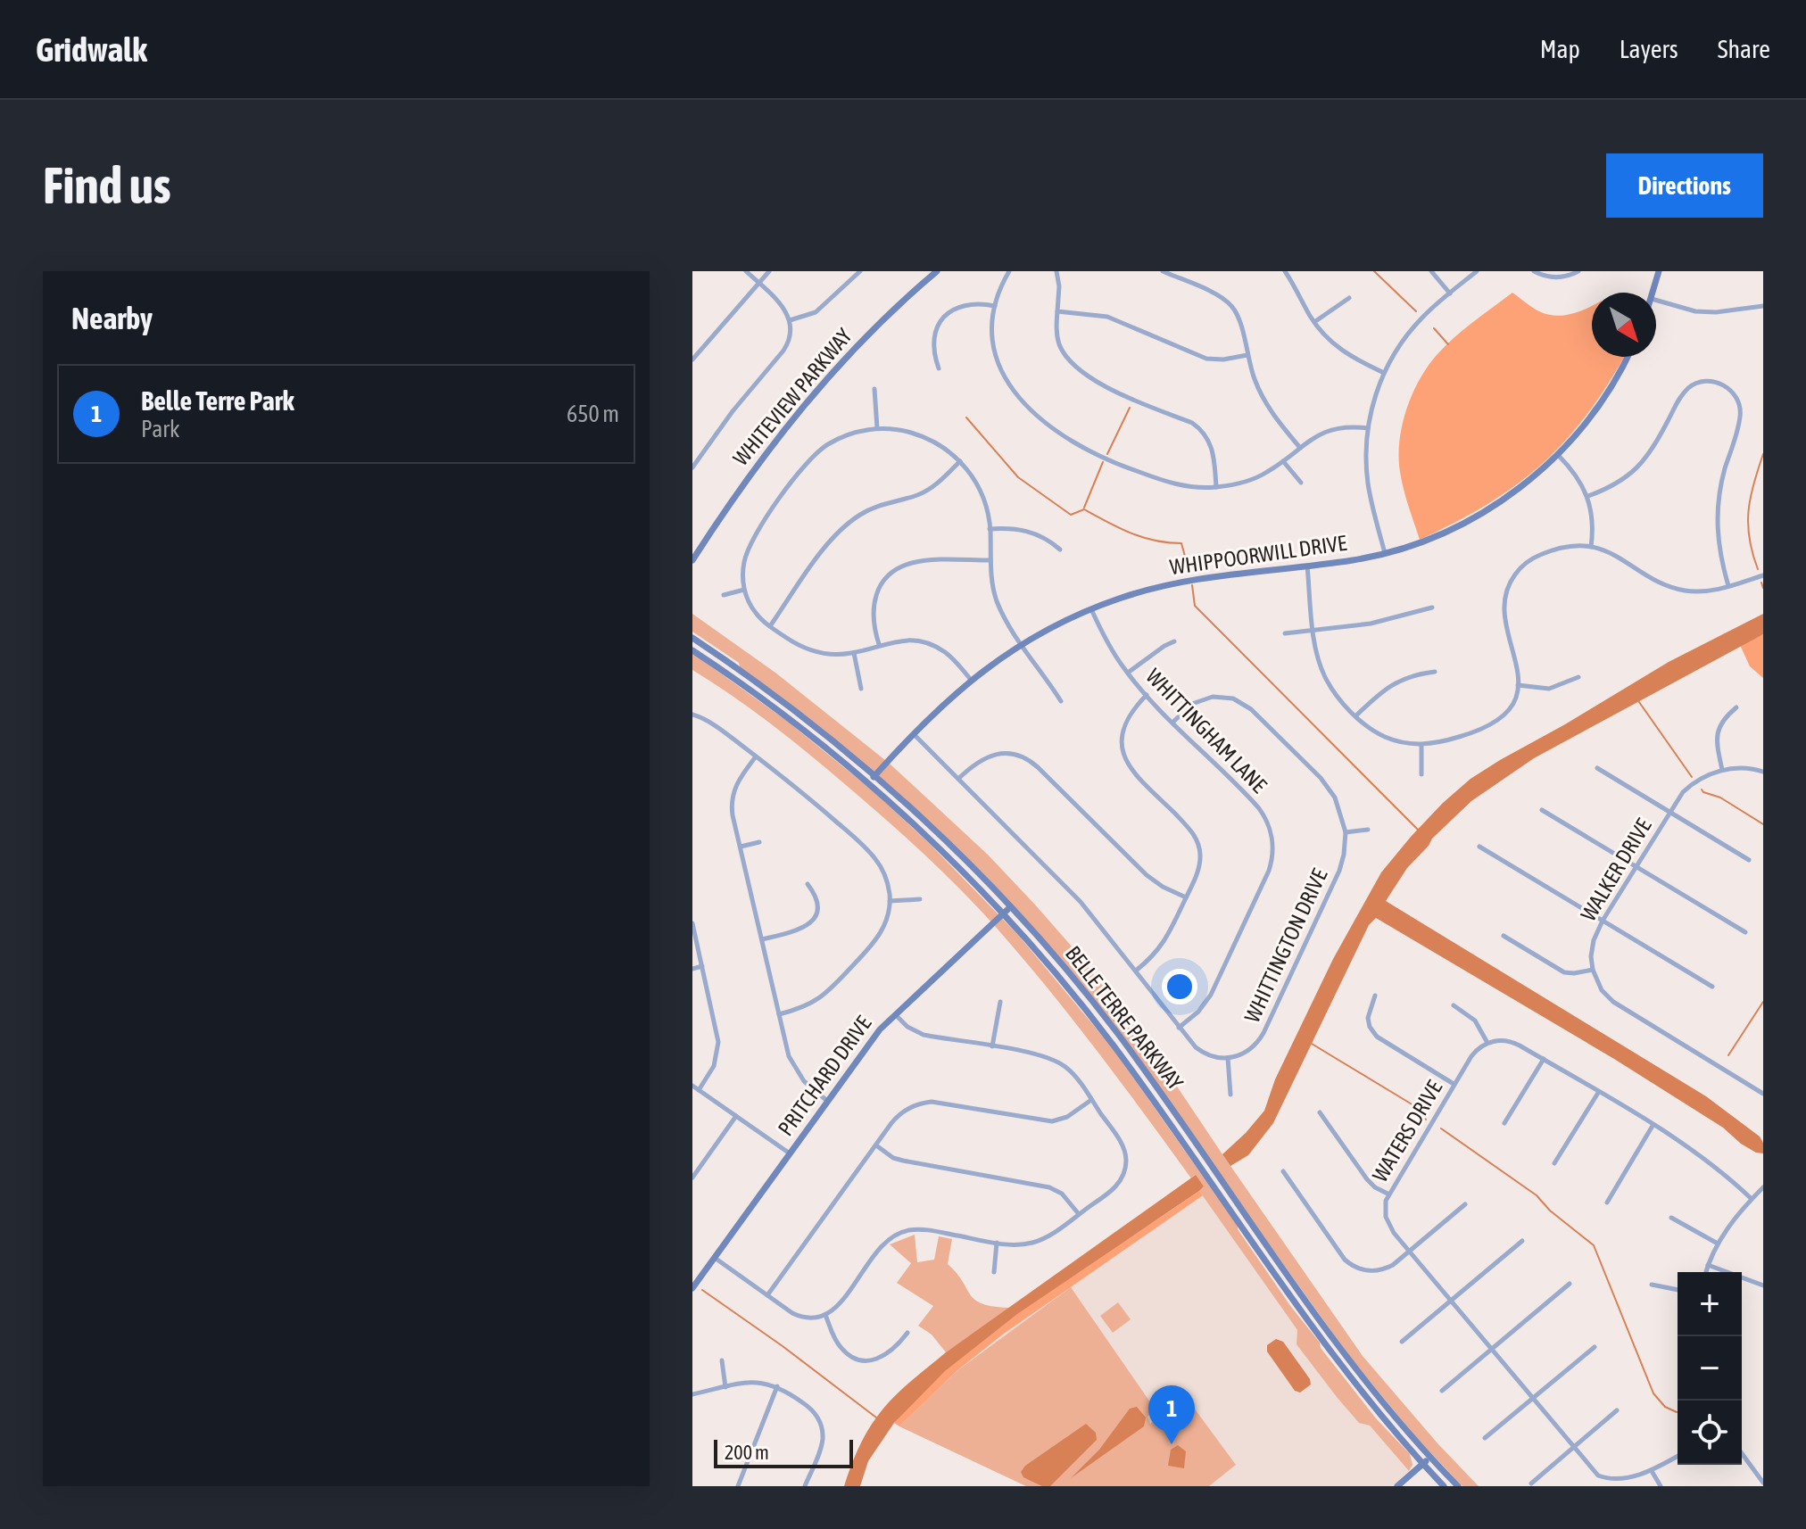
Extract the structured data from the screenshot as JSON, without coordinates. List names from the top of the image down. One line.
{"streets":{"main road":["WHITEVIEW PARKWAY","WHIPPOORWILL DRIVE","BELLE TERRE PARKWAY","PRITCHARD DRIVE"],"street":["WHITTINGHAM LANE","WALKER DRIVE","WHITTINGTON DRIVE","WATERS DRIVE"]},"crossings":[["WHIPPOORWILL DRIVE","WHITTINGHAM LANE"],["WHIPPOORWILL DRIVE","BELLE TERRE PARKWAY"],["WHITTINGHAM LANE","WHITTINGTON DRIVE"],["BELLE TERRE PARKWAY","PRITCHARD DRIVE"]],"scale_bar":"200 m","north":"bottom right","page":{"header":"Gridwalk","nav":["Map","Layers","Share"],"buttons":"Directions","title":"Find us","heading":"Nearby","list":[{"mark":"1","name":"Belle Terre Park","note":"Park","value":"650 m"}],"map_buttons":["+","−"],"pins":"1","scale":"200 m"}}
